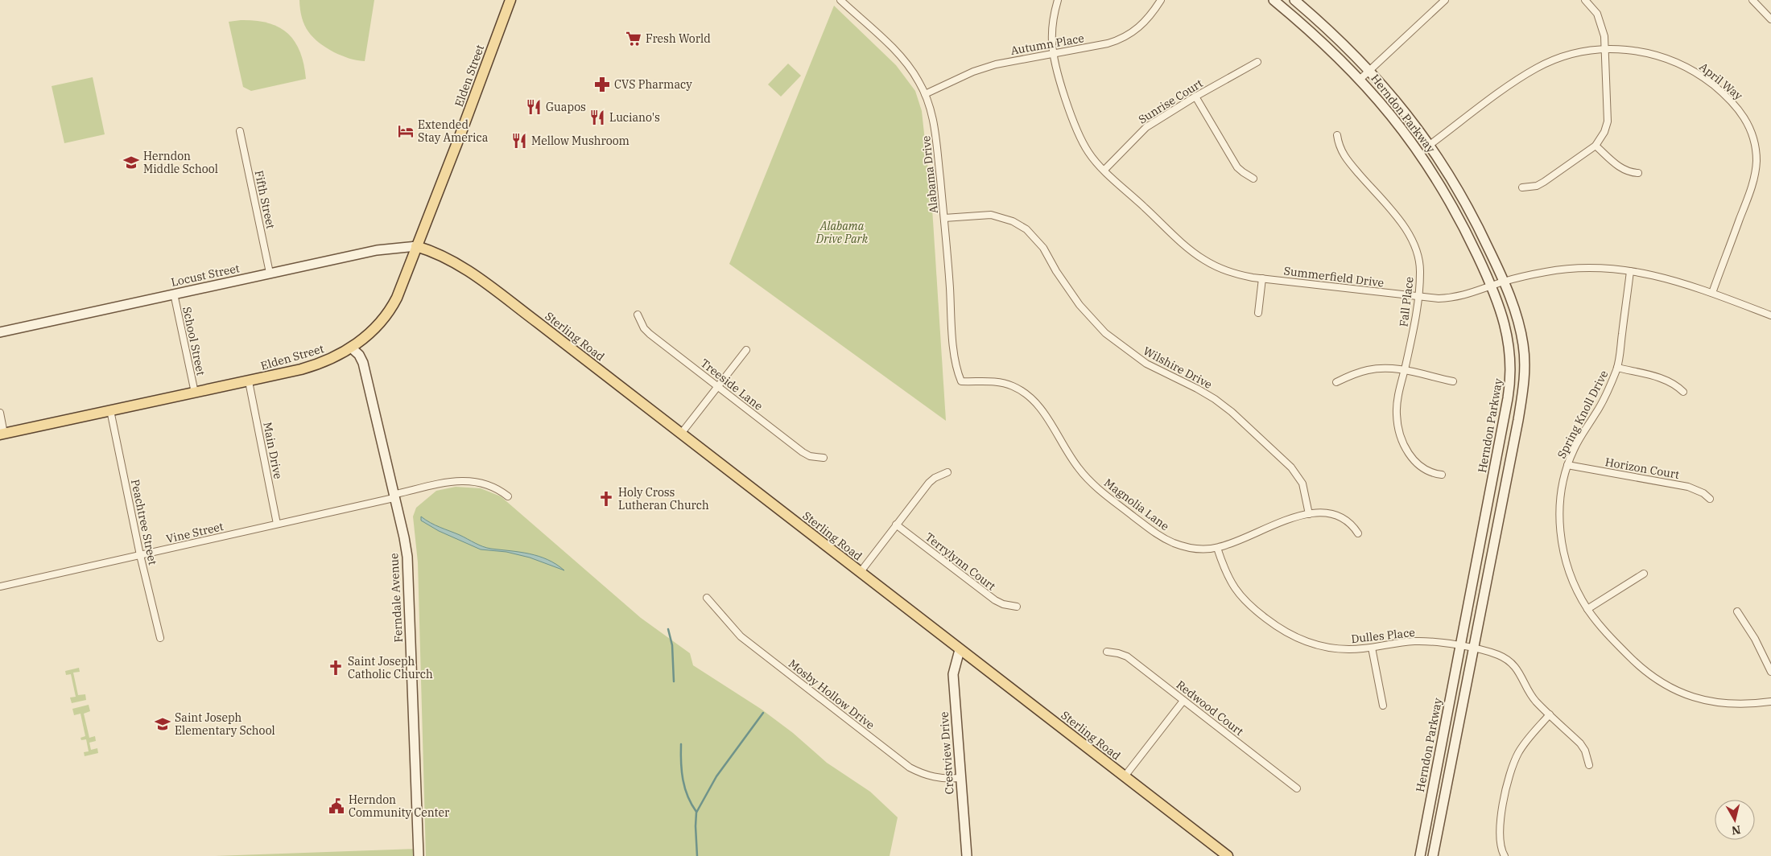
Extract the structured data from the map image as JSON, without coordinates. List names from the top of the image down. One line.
{"streets":{"main road":["Elden Street","Herndon Parkway","Locust Street","Sterling Road","Ferndale Avenue","Crestview Drive"],"street":["Autumn Place","April Way","Sunrise Court","Alabama Drive","Fifth Street","Summerfield Drive","Fall Place","School Street","Wilshire Drive","Treeside Lane","Spring Knoll Drive","Main Drive","Horizon Court","Magnolia Lane","Peachtree Street","Vine Street","Terrylynn Court","Dulles Place","Mosby Hollow Drive","Redwood Court"]},"crossings":[["Autumn Place","Alabama Drive"],["Autumn Place","Summerfield Drive"],["Elden Street","Locust Street"],["Elden Street","Sterling Road"],["Elden Street","School Street"],["Elden Street","Main Drive"],["Elden Street","Peachtree Street"],["Elden Street","Ferndale Avenue"],["April Way","Herndon Parkway"],["April Way","Summerfield Drive"],["Sunrise Court","Summerfield Drive"],["Herndon Parkway","Summerfield Drive"],["Herndon Parkway","Dulles Place"],["Alabama Drive","Wilshire Drive"],["Alabama Drive","Magnolia Lane"],["Fifth Street","Locust Street"],["Locust Street","Sterling Road"],["Locust Street","School Street"],["Summerfield Drive","Fall Place"],["Summerfield Drive","Spring Knoll Drive"],["Sterling Road","Crestview Drive"],["Wilshire Drive","Magnolia Lane"],["Spring Knoll Drive","Horizon Court"],["Main Drive","Vine Street"],["Magnolia Lane","Dulles Place"],["Peachtree Street","Vine Street"],["Vine Street","Ferndale Avenue"],["Mosby Hollow Drive","Crestview Drive"]],"parks":["Alabama Drive Park"],"places":{"supermarket":["Fresh World"],"pharmacy":["CVS Pharmacy"],"restaurant":["Guapos","Luciano's","Mellow Mushroom"],"hotel":["Extended Stay America"],"school or university":["Herndon Middle School","Saint Joseph Elementary School"],"church":["Holy Cross Lutheran Church","Saint Joseph Catholic Church"],"public building":["Herndon Community Center"]},"north":"bottom"}
